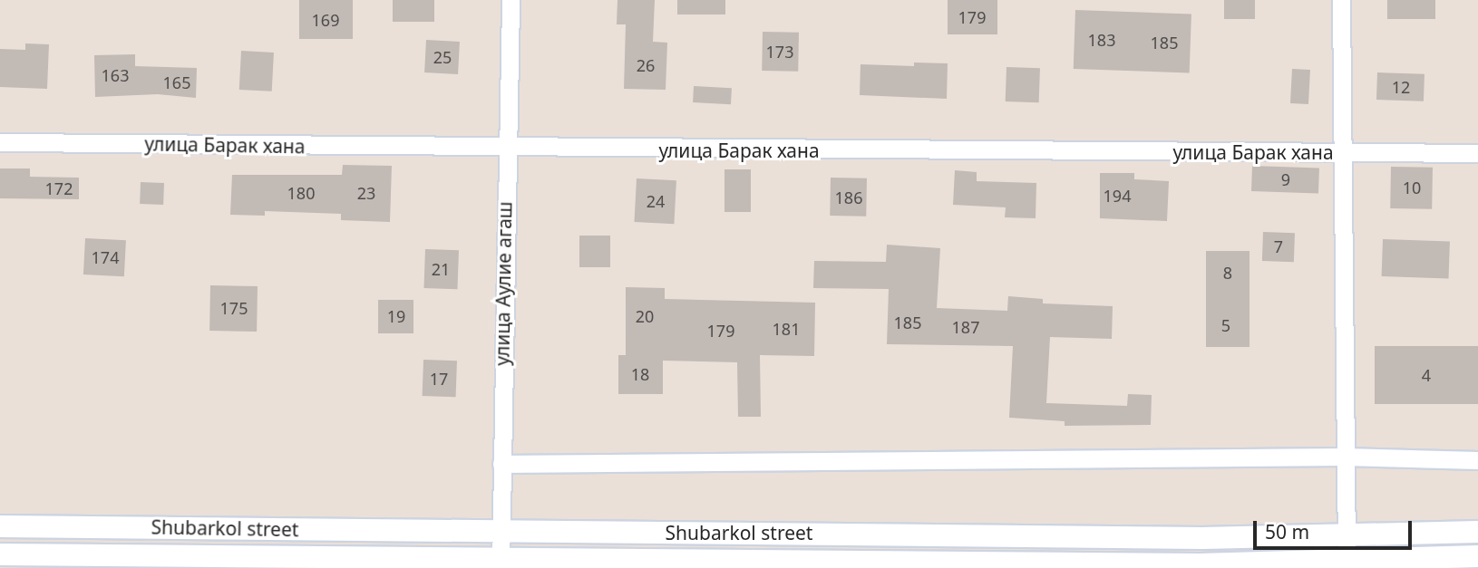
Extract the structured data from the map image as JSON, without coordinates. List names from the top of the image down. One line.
{"streets":{"street":["улица Барак хана","улица Аулие агаш","Shubarkol street"]},"crossings":[["улица Барак хана","улица Аулие агаш"],["улица Аулие агаш","Shubarkol street"]],"house_numbers":["179","169","183","185","173","25","26","163","165","12","9","10","172","180","23","194","186","24","7","174","21","8","175","19","20","185","5","187","181","179","18","4","17"],"scale_bar":"50 m"}
